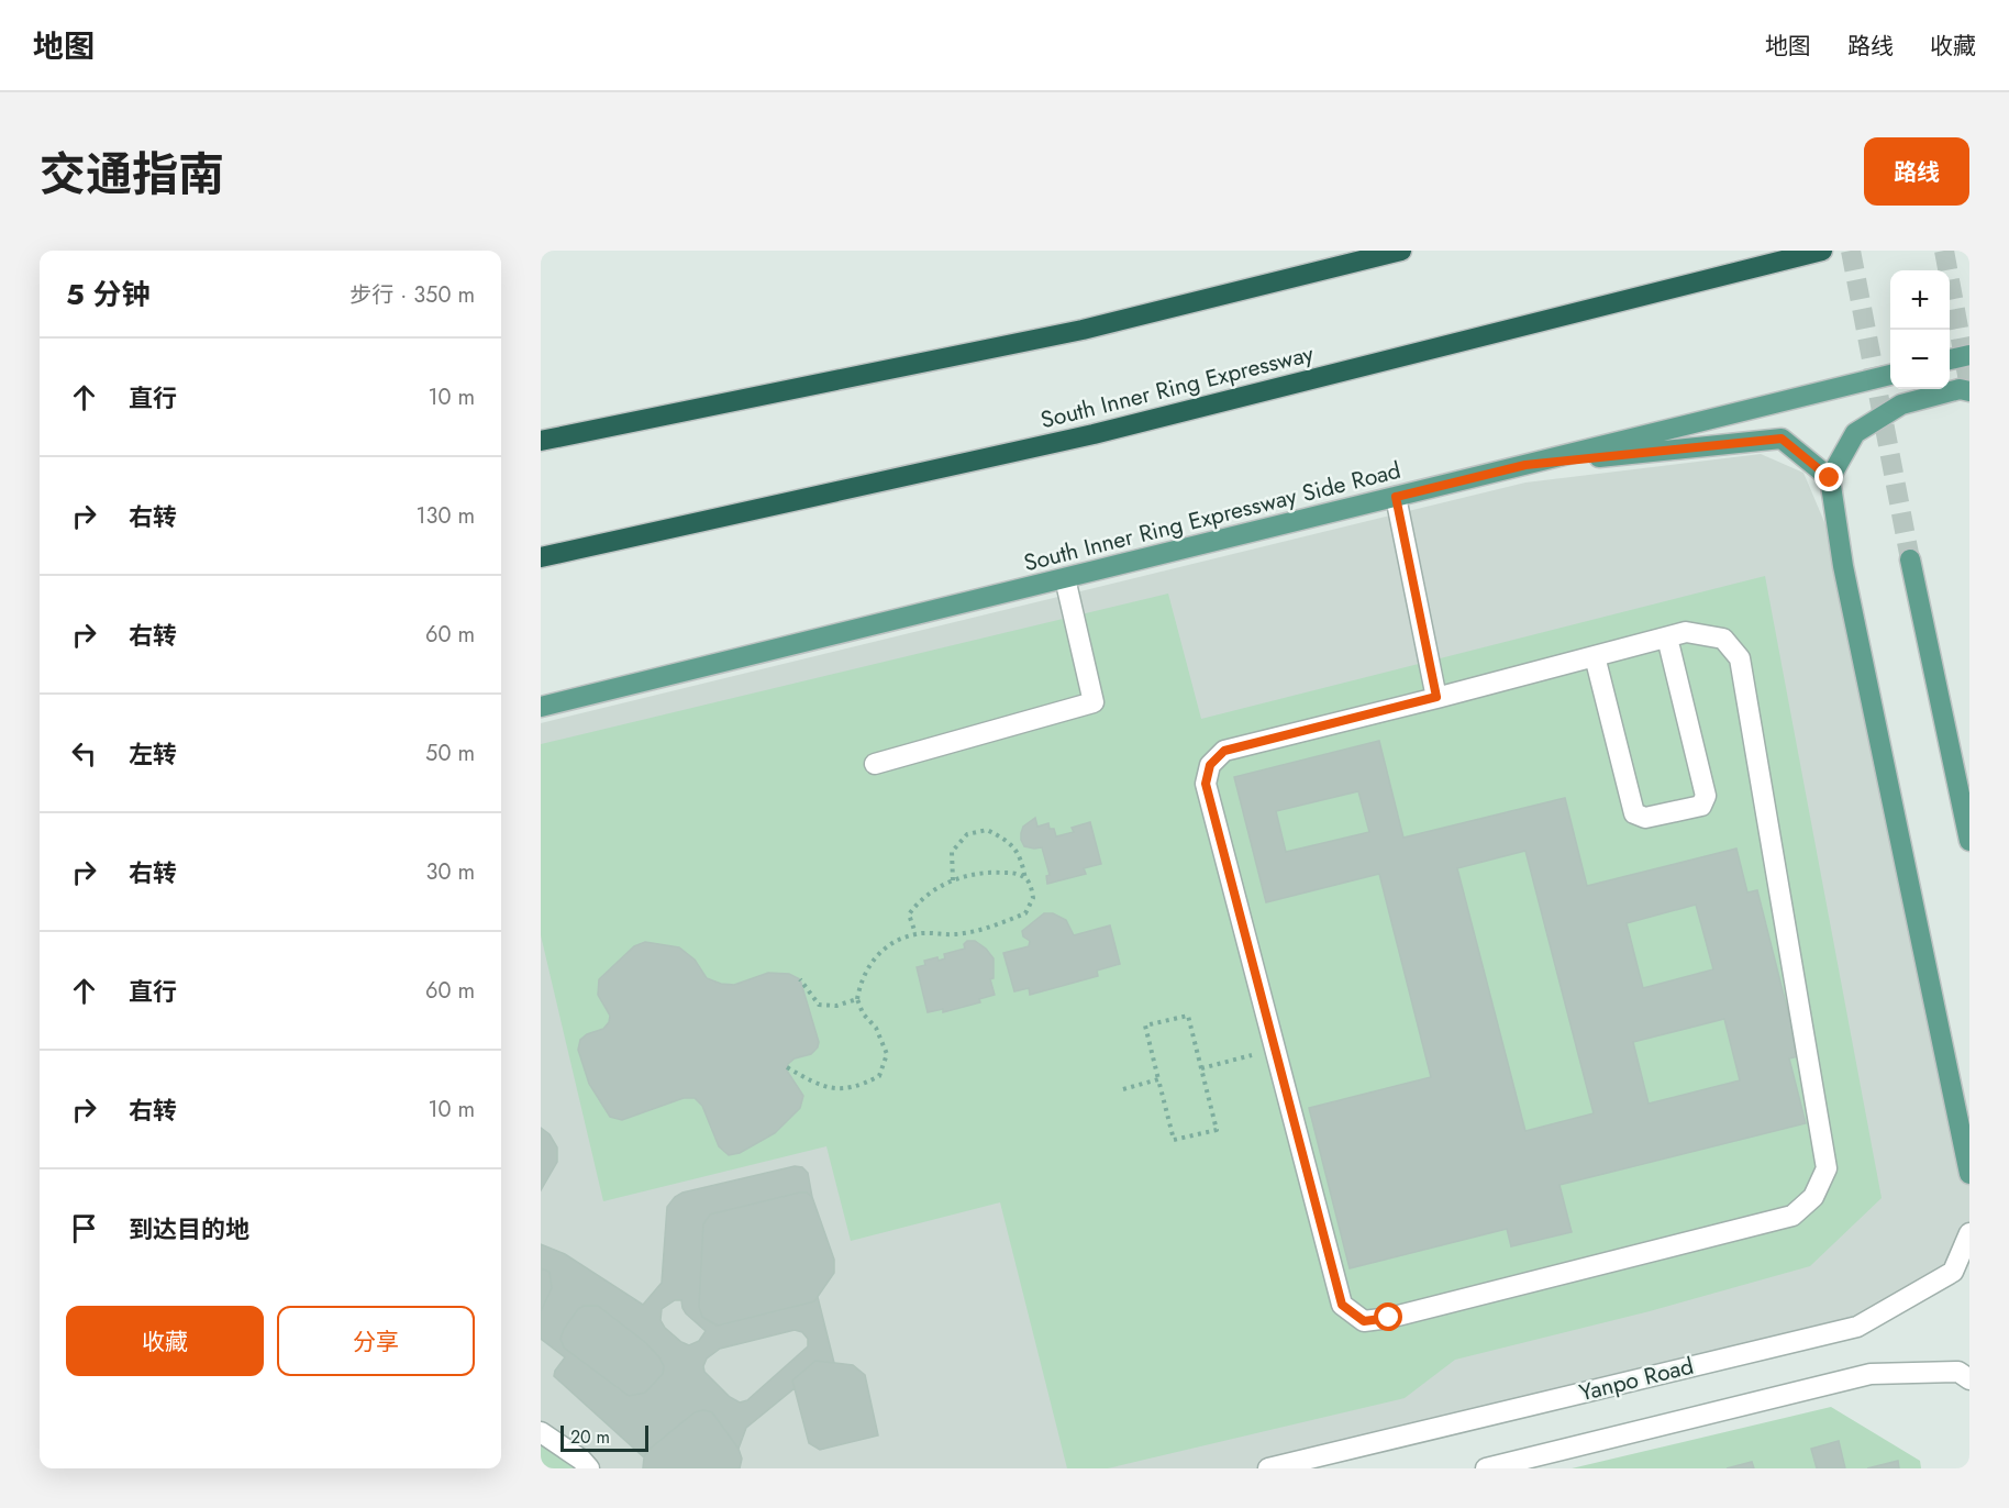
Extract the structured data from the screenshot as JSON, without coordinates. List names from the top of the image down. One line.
{"streets":{"highway":["South Inner Ring Expressway"],"main road":["South Inner Ring Expressway Side Road"],"street":["Yanpo Road"]},"scale_bar":"20 m","page":{"header":"地图","nav":["地图","路线","收藏"],"title":"交通指南","buttons":["路线",["收藏","分享"]],"heading":["5 分钟","步行 · 350 m"],"map_buttons":["+","−"],"list":[["直行","10 m"],["右转","130 m"],["右转","60 m"],["左转","50 m"],["右转","30 m"],["直行","60 m"],["右转","10 m"],"到达目的地"],"scale":"20 m"}}
